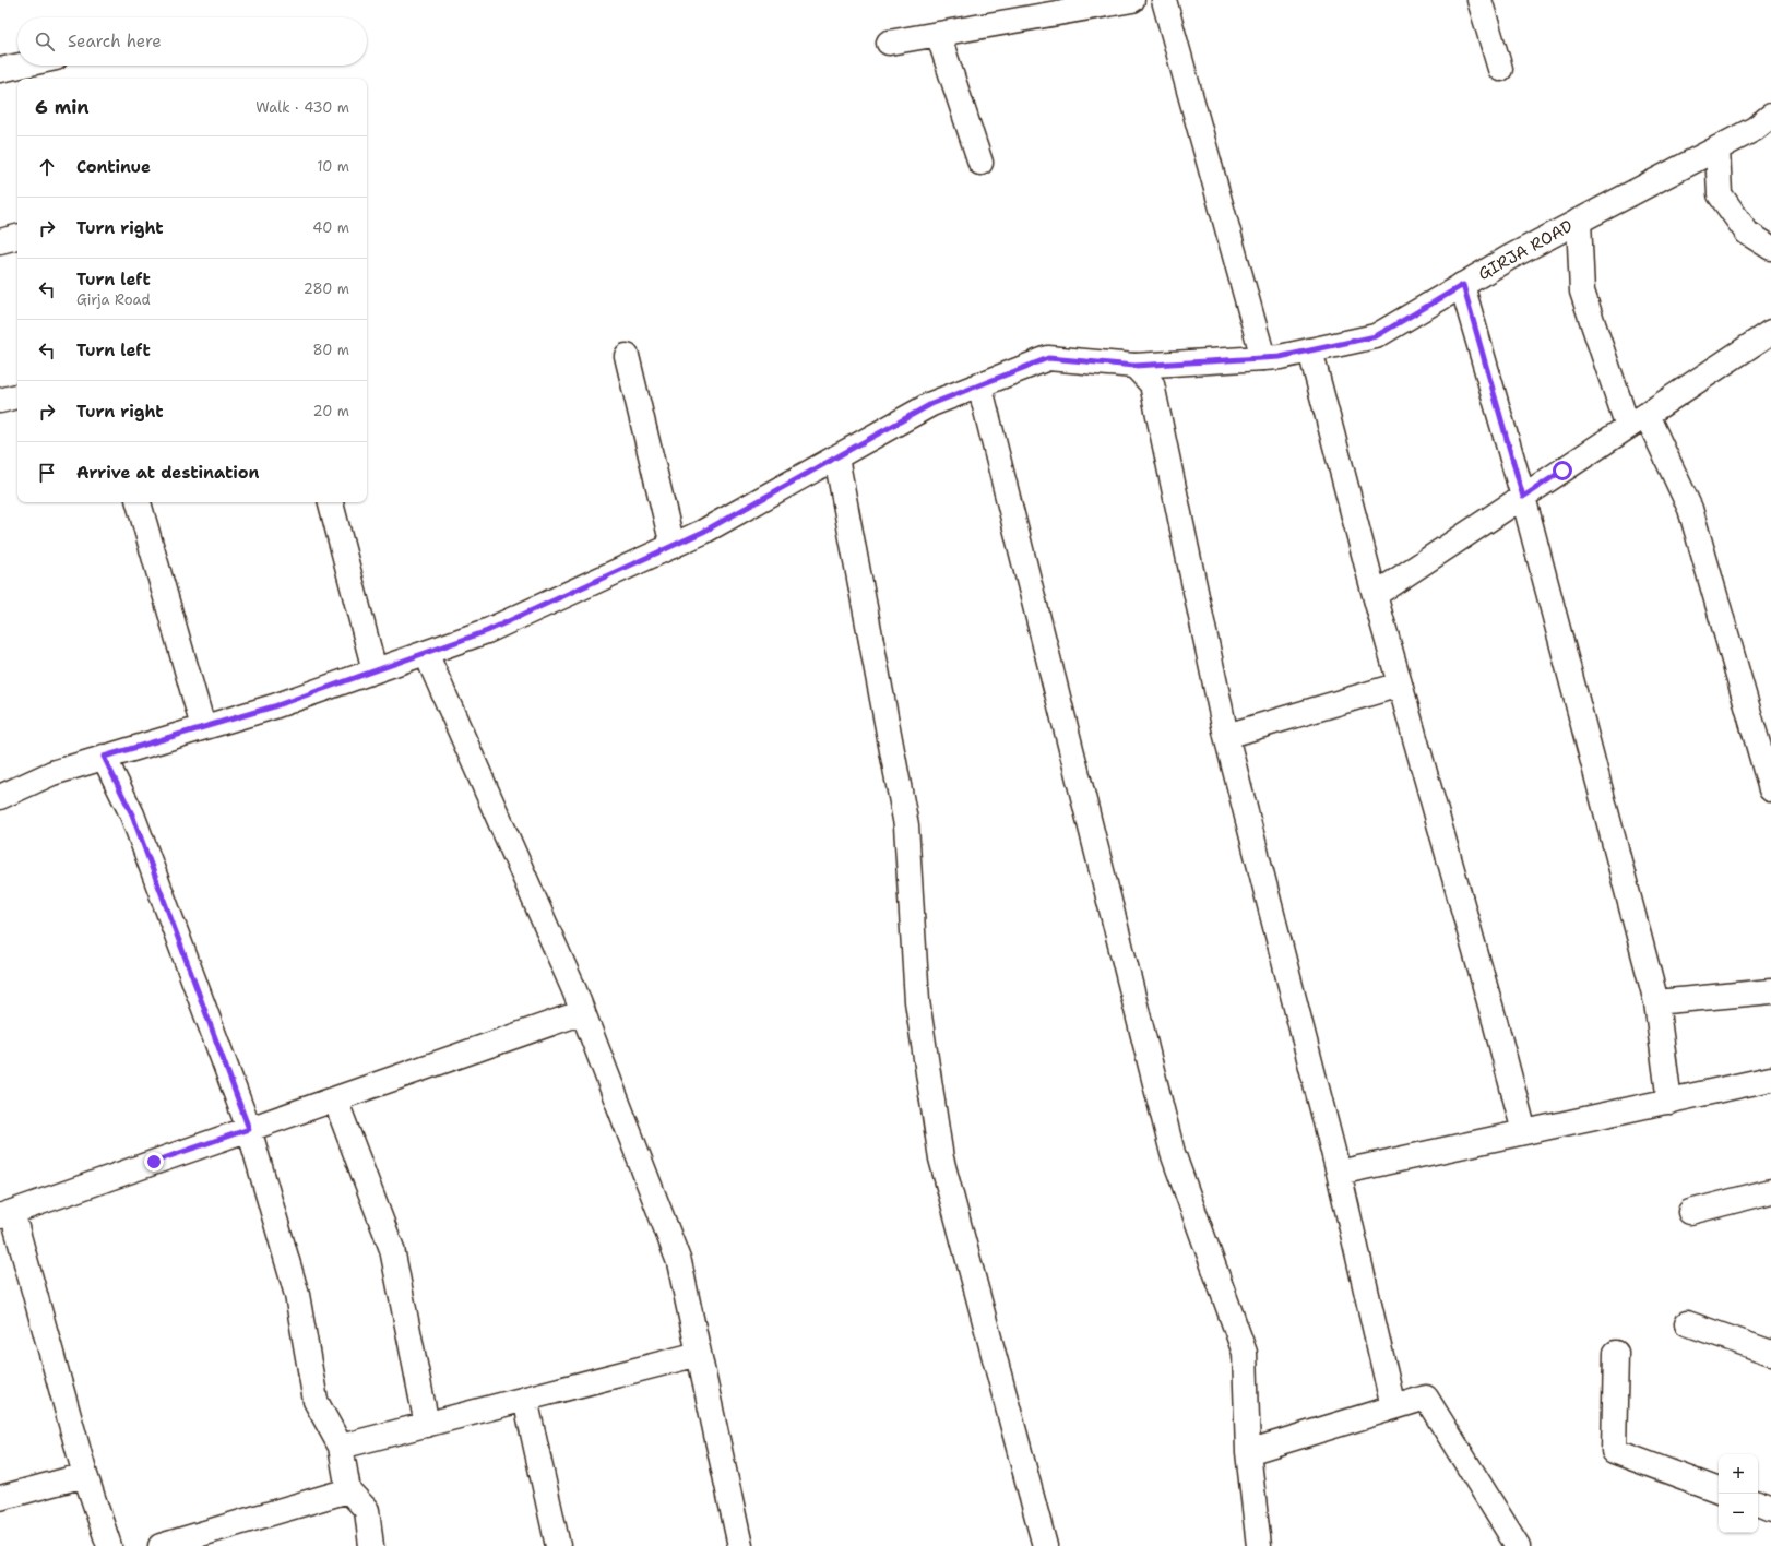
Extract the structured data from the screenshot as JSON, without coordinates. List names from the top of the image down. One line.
{"streets":{"street":["GIRJA ROAD"]},"page":{"search":"Search here","heading":["6 min","Walk · 430 m"],"list":[["Continue","10 m"],["Turn right","40 m"],["Turn left","Girja Road","280 m"],["Turn left","80 m"],["Turn right","20 m"],"Arrive at destination"],"map_buttons":["+","−"]}}
